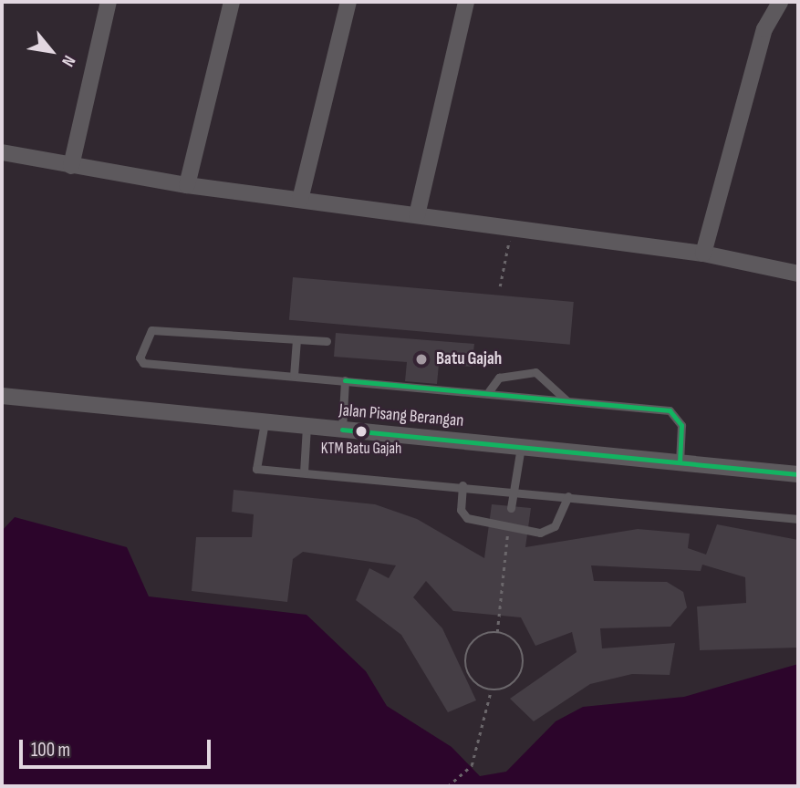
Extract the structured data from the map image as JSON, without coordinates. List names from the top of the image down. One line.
{"streets":{"street":["Jalan Pisang Berangan"]},"places":["Batu Gajah","KTM Batu Gajah"],"scale_bar":"100 m","north":"bottom right"}
